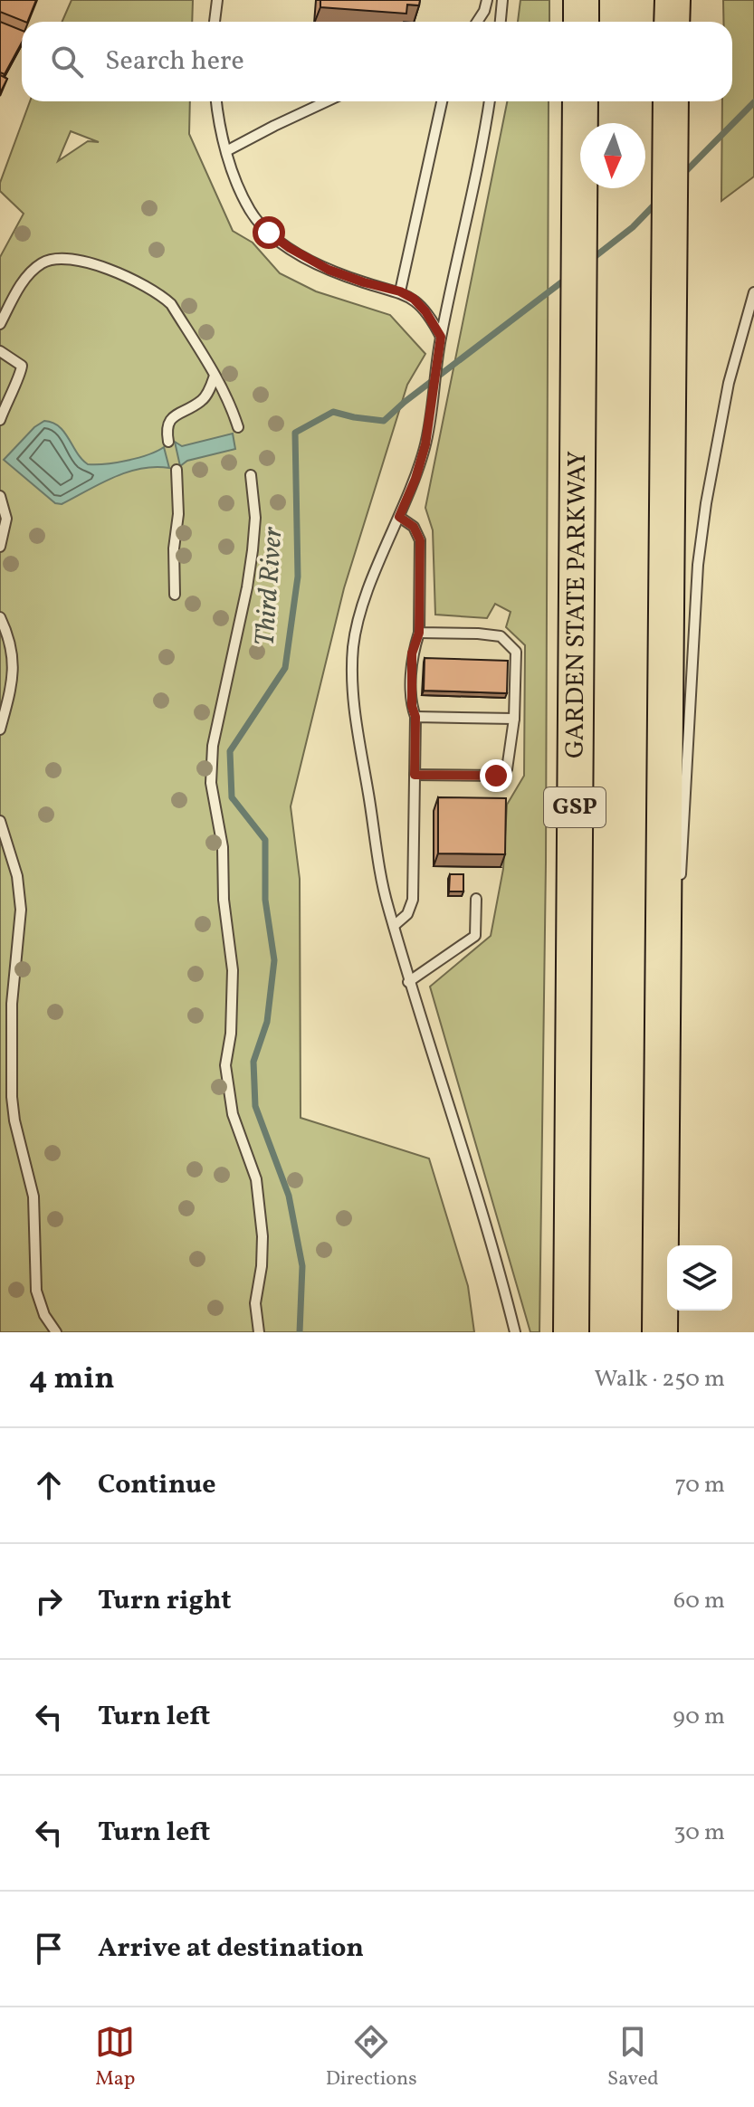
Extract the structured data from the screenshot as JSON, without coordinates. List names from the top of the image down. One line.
{"streets":{"highway":["GARDEN STATE PARKWAY","GSP"]},"water":["Third River"],"north":"bottom","page":{"search":"Search here","heading":["4 min","Walk · 250 m"],"list":[["Continue","70 m"],["Turn right","60 m"],["Turn left","90 m"],["Turn left","30 m"],"Arrive at destination"],"nav":["Map","Directions","Saved"]}}
